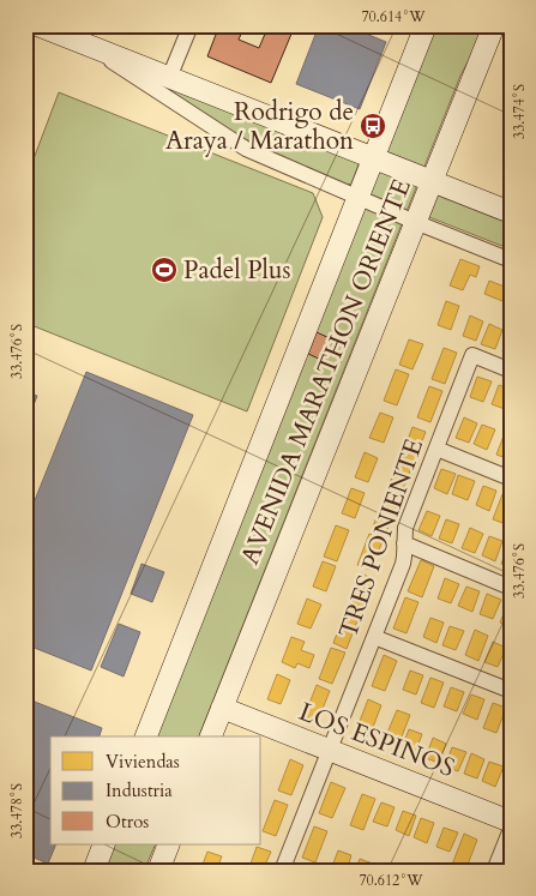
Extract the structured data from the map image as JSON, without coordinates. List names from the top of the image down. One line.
{"streets":{"main road":["AVENIDA MARATHON ORIENTE","LOS ESPINOS"],"street":["TRES PONIENTE"]},"crossings":[["AVENIDA MARATHON ORIENTE","LOS ESPINOS"],["TRES PONIENTE","LOS ESPINOS"]],"places":{"bus stop":["Rodrigo de Araya / Marathon"],"sports":["Padel Plus"]},"legend":["Viviendas","Industria","Otros"],"coordinates":["70.614°W","33.474°S","33.476°S","33.478°S","70.612°W"]}
